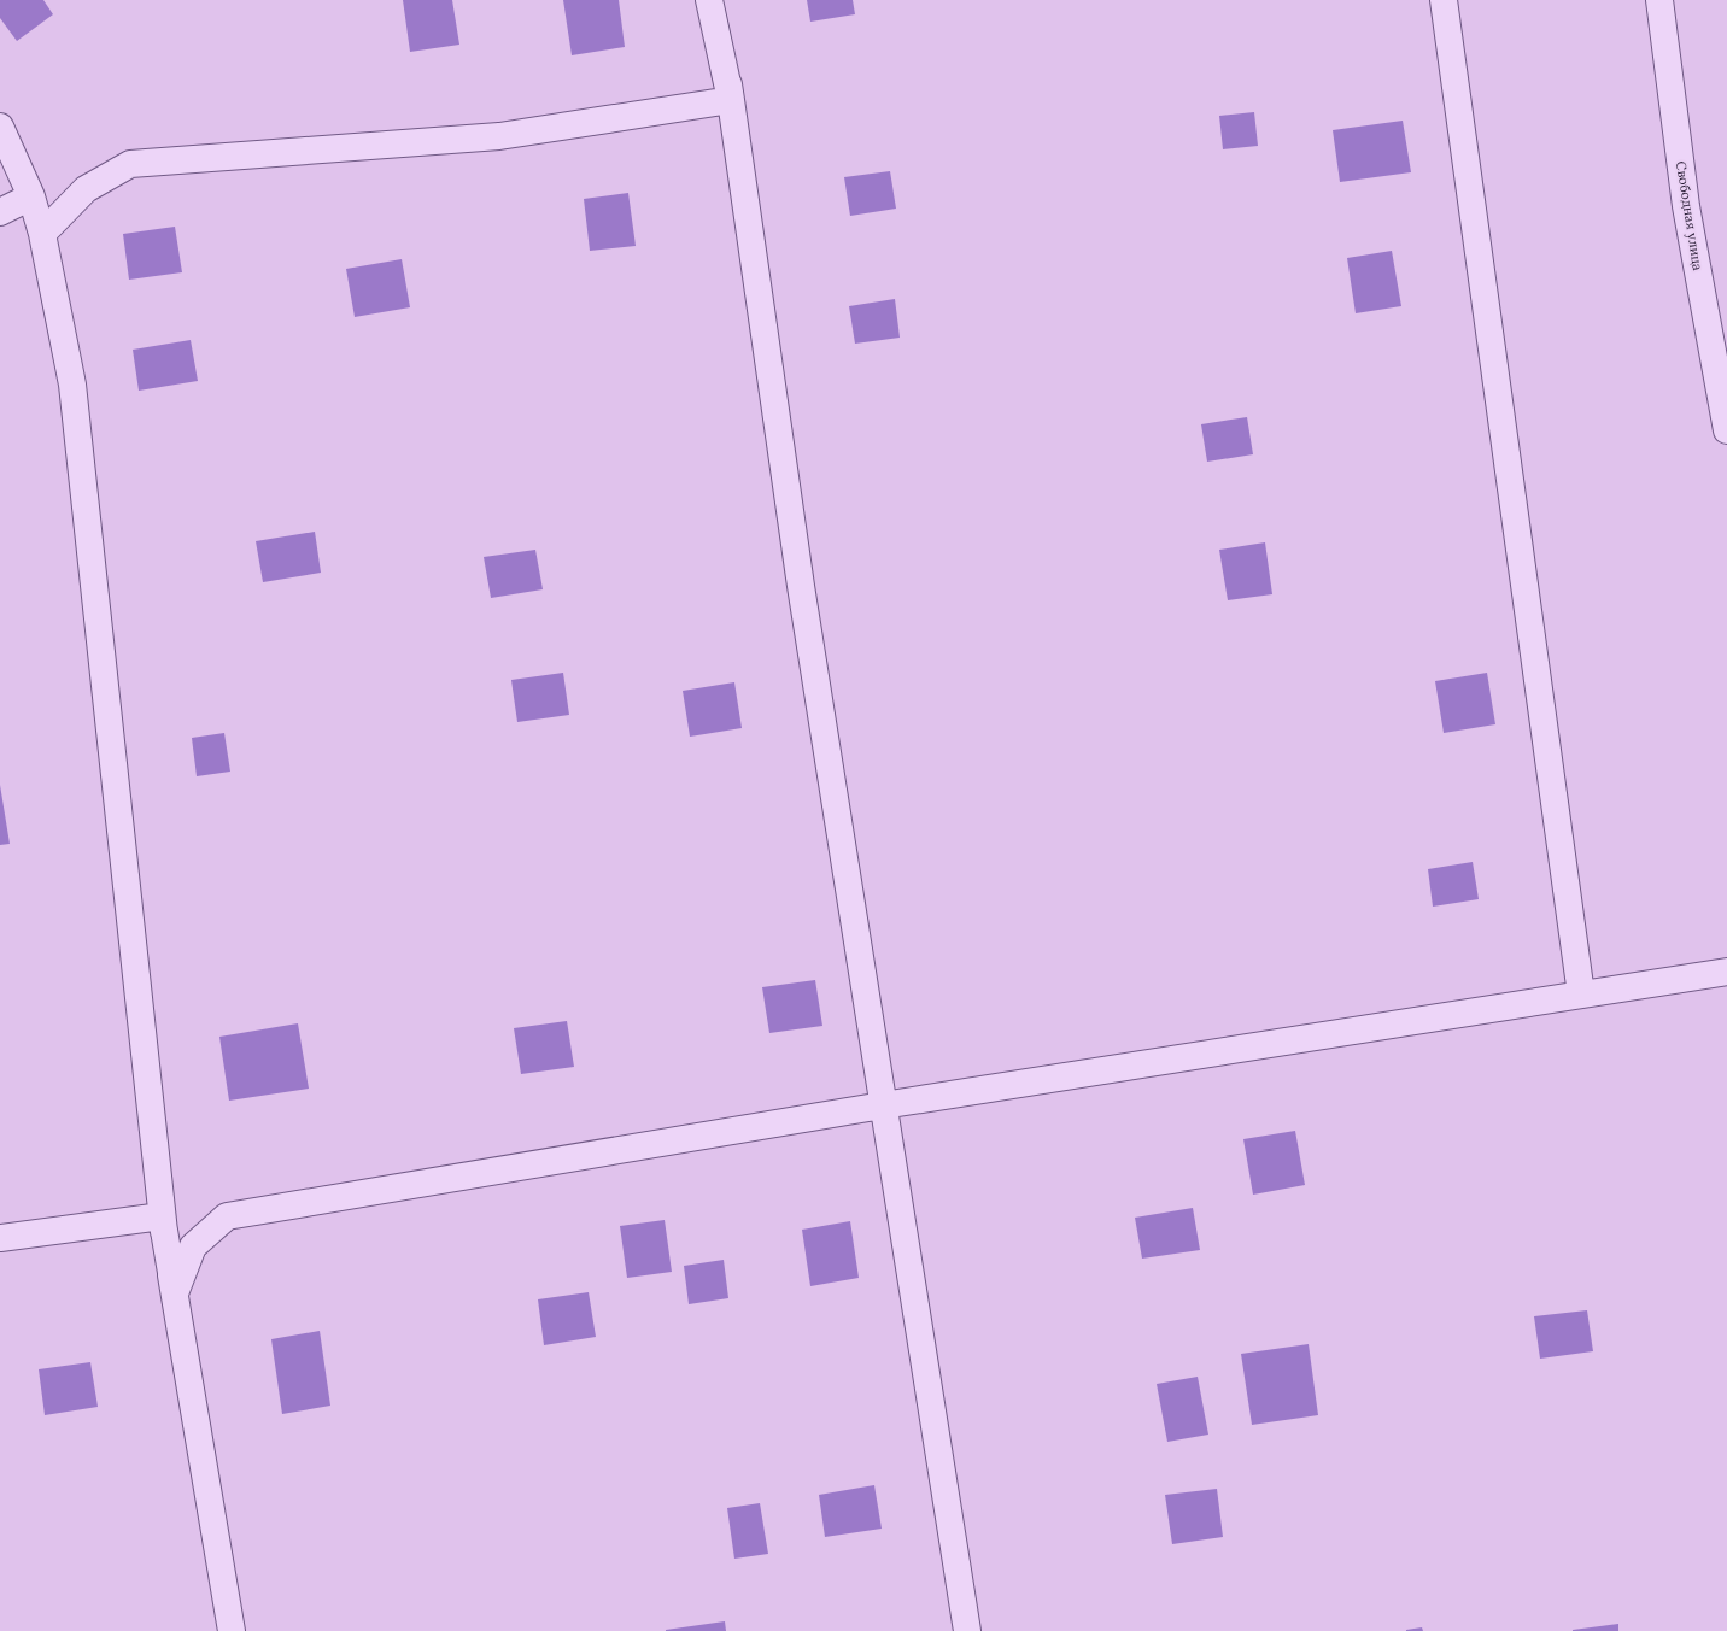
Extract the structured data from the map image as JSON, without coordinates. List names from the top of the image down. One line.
{"streets":{"street":["Свободная улица"]}}
